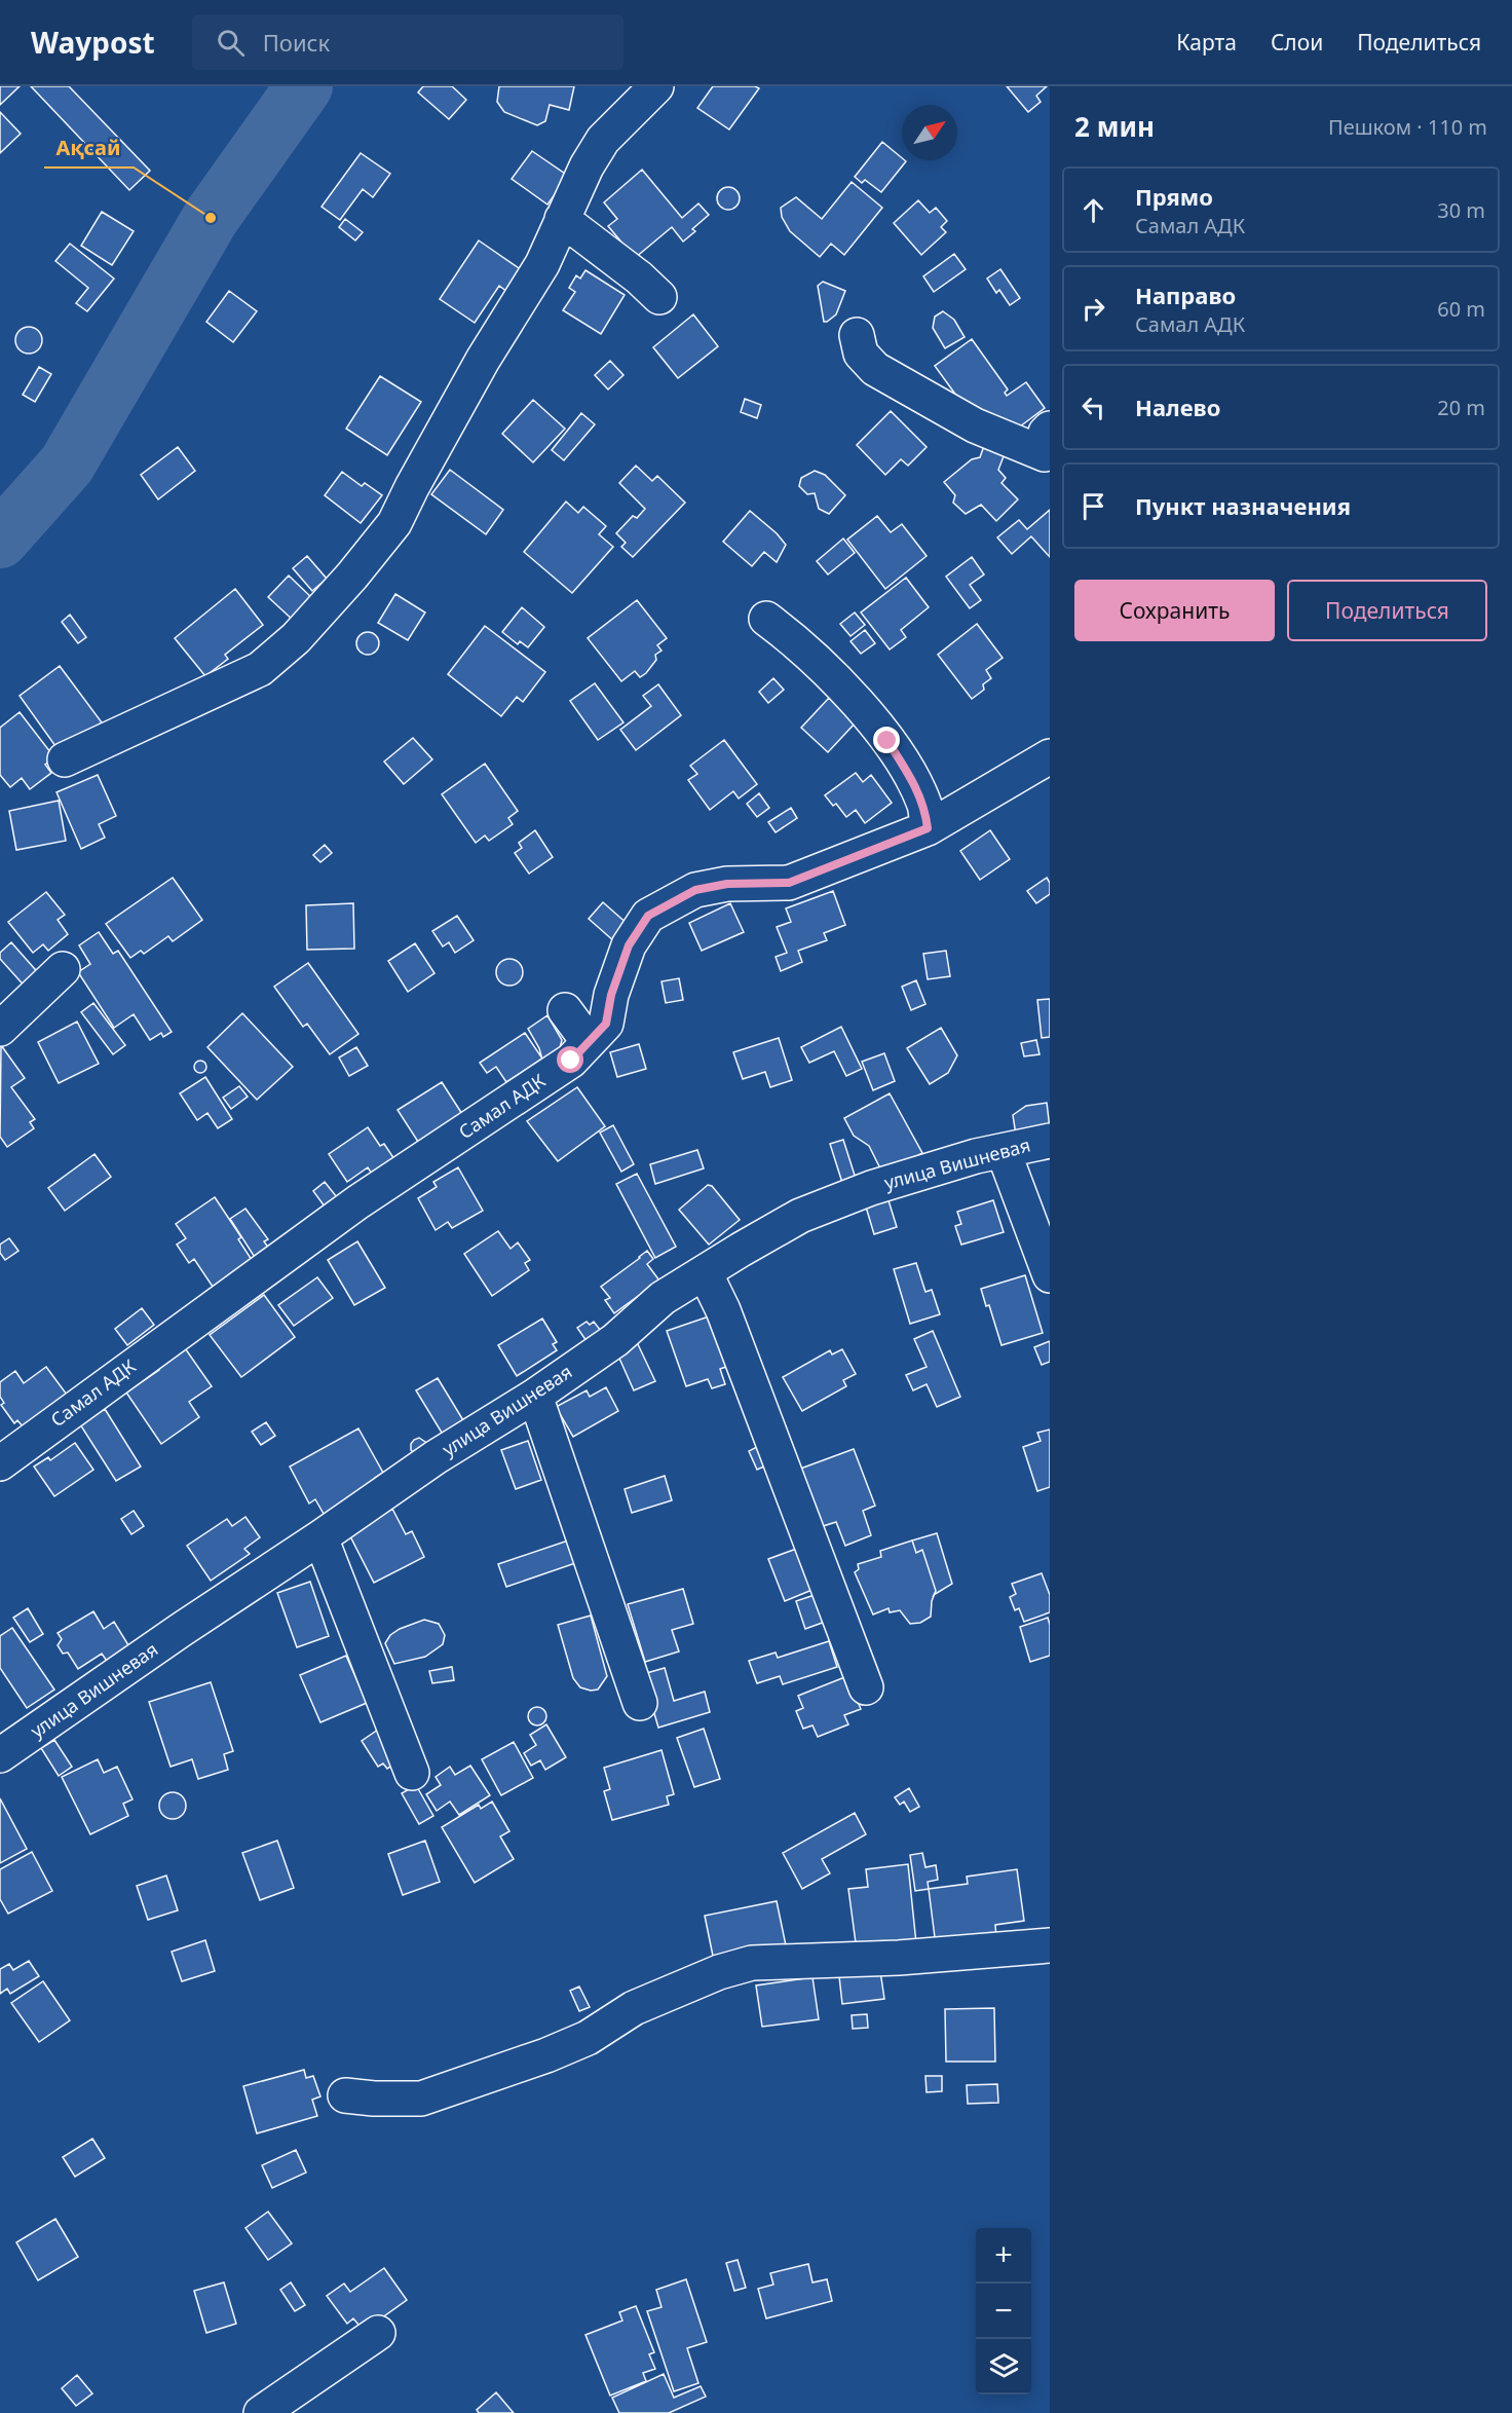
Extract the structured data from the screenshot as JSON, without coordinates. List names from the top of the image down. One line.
{"streets":{"street":["Самал АДК","улица Вишневая"]},"places":["Ақсай"],"north":"top right","page":{"header":"Waypost","search":"Поиск","nav":["Карта","Слои","Поделиться"],"heading":["2 мин","Пешком · 110 m"],"list":[["Прямо","Самал АДК","30 m"],["Направо","Самал АДК","60 m"],["Налево","20 m"],"Пункт назначения"],"buttons":["Сохранить","Поделиться"],"map_buttons":["+","−"]}}
